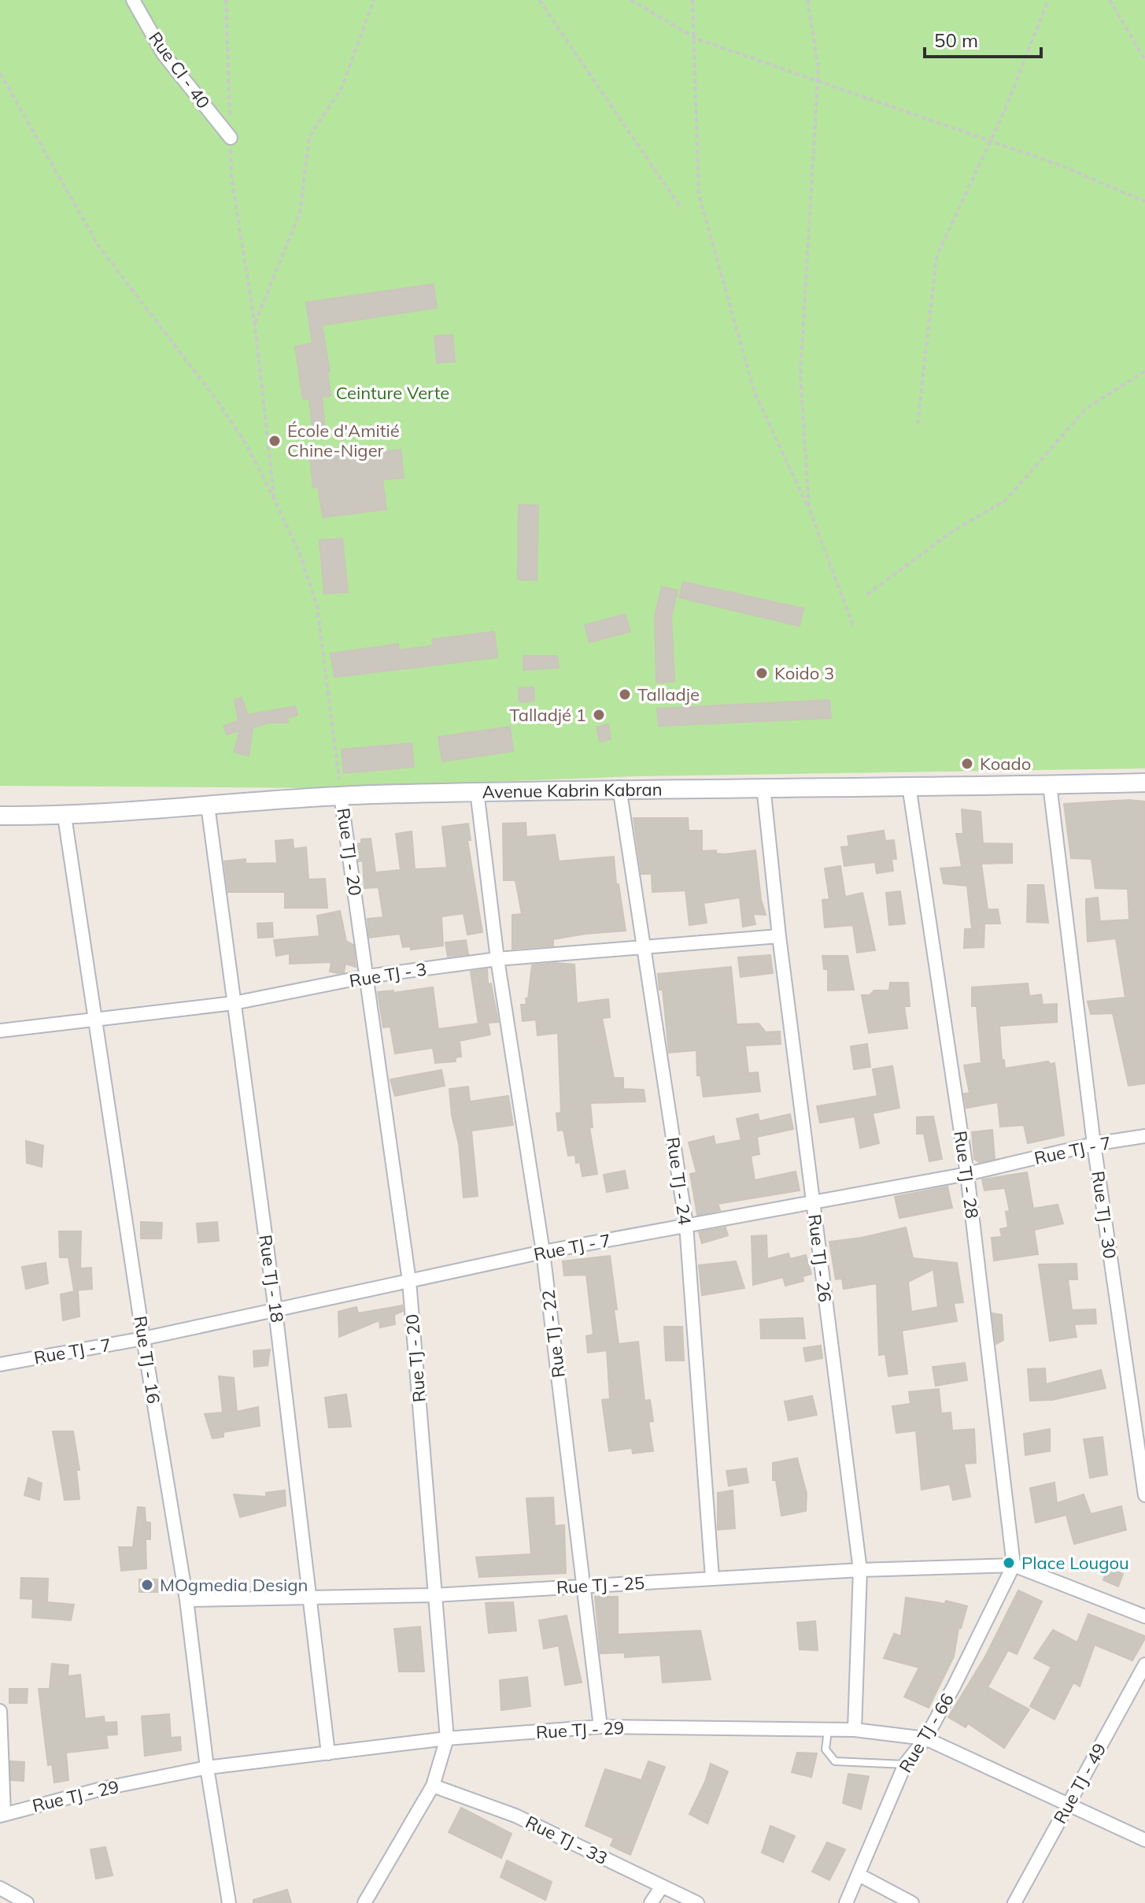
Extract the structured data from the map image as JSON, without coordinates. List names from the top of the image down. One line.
{"streets":{"street":["Rue CI - 40","Avenue Kabrin Kabran","Rue TJ - 20","Rue TJ - 3","Rue TJ - 7","Rue TJ - 28","Rue TJ - 24","Rue TJ - 30","Rue TJ - 26","Rue TJ - 18","Rue TJ - 22","Rue TJ - 16","Rue TJ - 25","Rue TJ - 29","Rue TJ - 66","Rue TJ - 49","Rue TJ - 33"]},"crossings":[["Avenue Kabrin Kabran","Rue TJ - 20"],["Avenue Kabrin Kabran","Rue TJ - 28"],["Avenue Kabrin Kabran","Rue TJ - 24"],["Avenue Kabrin Kabran","Rue TJ - 30"],["Avenue Kabrin Kabran","Rue TJ - 26"],["Avenue Kabrin Kabran","Rue TJ - 18"],["Avenue Kabrin Kabran","Rue TJ - 22"],["Avenue Kabrin Kabran","Rue TJ - 16"],["Rue TJ - 20","Rue TJ - 3"],["Rue TJ - 20","Rue TJ - 7"],["Rue TJ - 20","Rue TJ - 25"],["Rue TJ - 20","Rue TJ - 29"],["Rue TJ - 20","Rue TJ - 33"],["Rue TJ - 3","Rue TJ - 24"],["Rue TJ - 3","Rue TJ - 26"],["Rue TJ - 3","Rue TJ - 18"],["Rue TJ - 3","Rue TJ - 22"],["Rue TJ - 3","Rue TJ - 16"],["Rue TJ - 7","Rue TJ - 28"],["Rue TJ - 7","Rue TJ - 24"],["Rue TJ - 7","Rue TJ - 30"],["Rue TJ - 7","Rue TJ - 26"],["Rue TJ - 7","Rue TJ - 18"],["Rue TJ - 7","Rue TJ - 22"],["Rue TJ - 7","Rue TJ - 16"],["Rue TJ - 28","Rue TJ - 25"],["Rue TJ - 28","Rue TJ - 66"],["Rue TJ - 24","Rue TJ - 25"],["Rue TJ - 26","Rue TJ - 25"],["Rue TJ - 26","Rue TJ - 29"],["Rue TJ - 18","Rue TJ - 25"],["Rue TJ - 18","Rue TJ - 29"],["Rue TJ - 22","Rue TJ - 25"],["Rue TJ - 22","Rue TJ - 29"],["Rue TJ - 16","Rue TJ - 25"],["Rue TJ - 16","Rue TJ - 29"],["Rue TJ - 25","Rue TJ - 66"],["Rue TJ - 29","Rue TJ - 66"],["Rue TJ - 29","Rue TJ - 49"]],"parks":["Ceinture Verte"],"places":["École d'Amitié Chine-Niger","Koido 3","Talladje","Talladjé 1","Koado","Place Lougou","MOgmedia Design"],"scale_bar":"50 m"}
